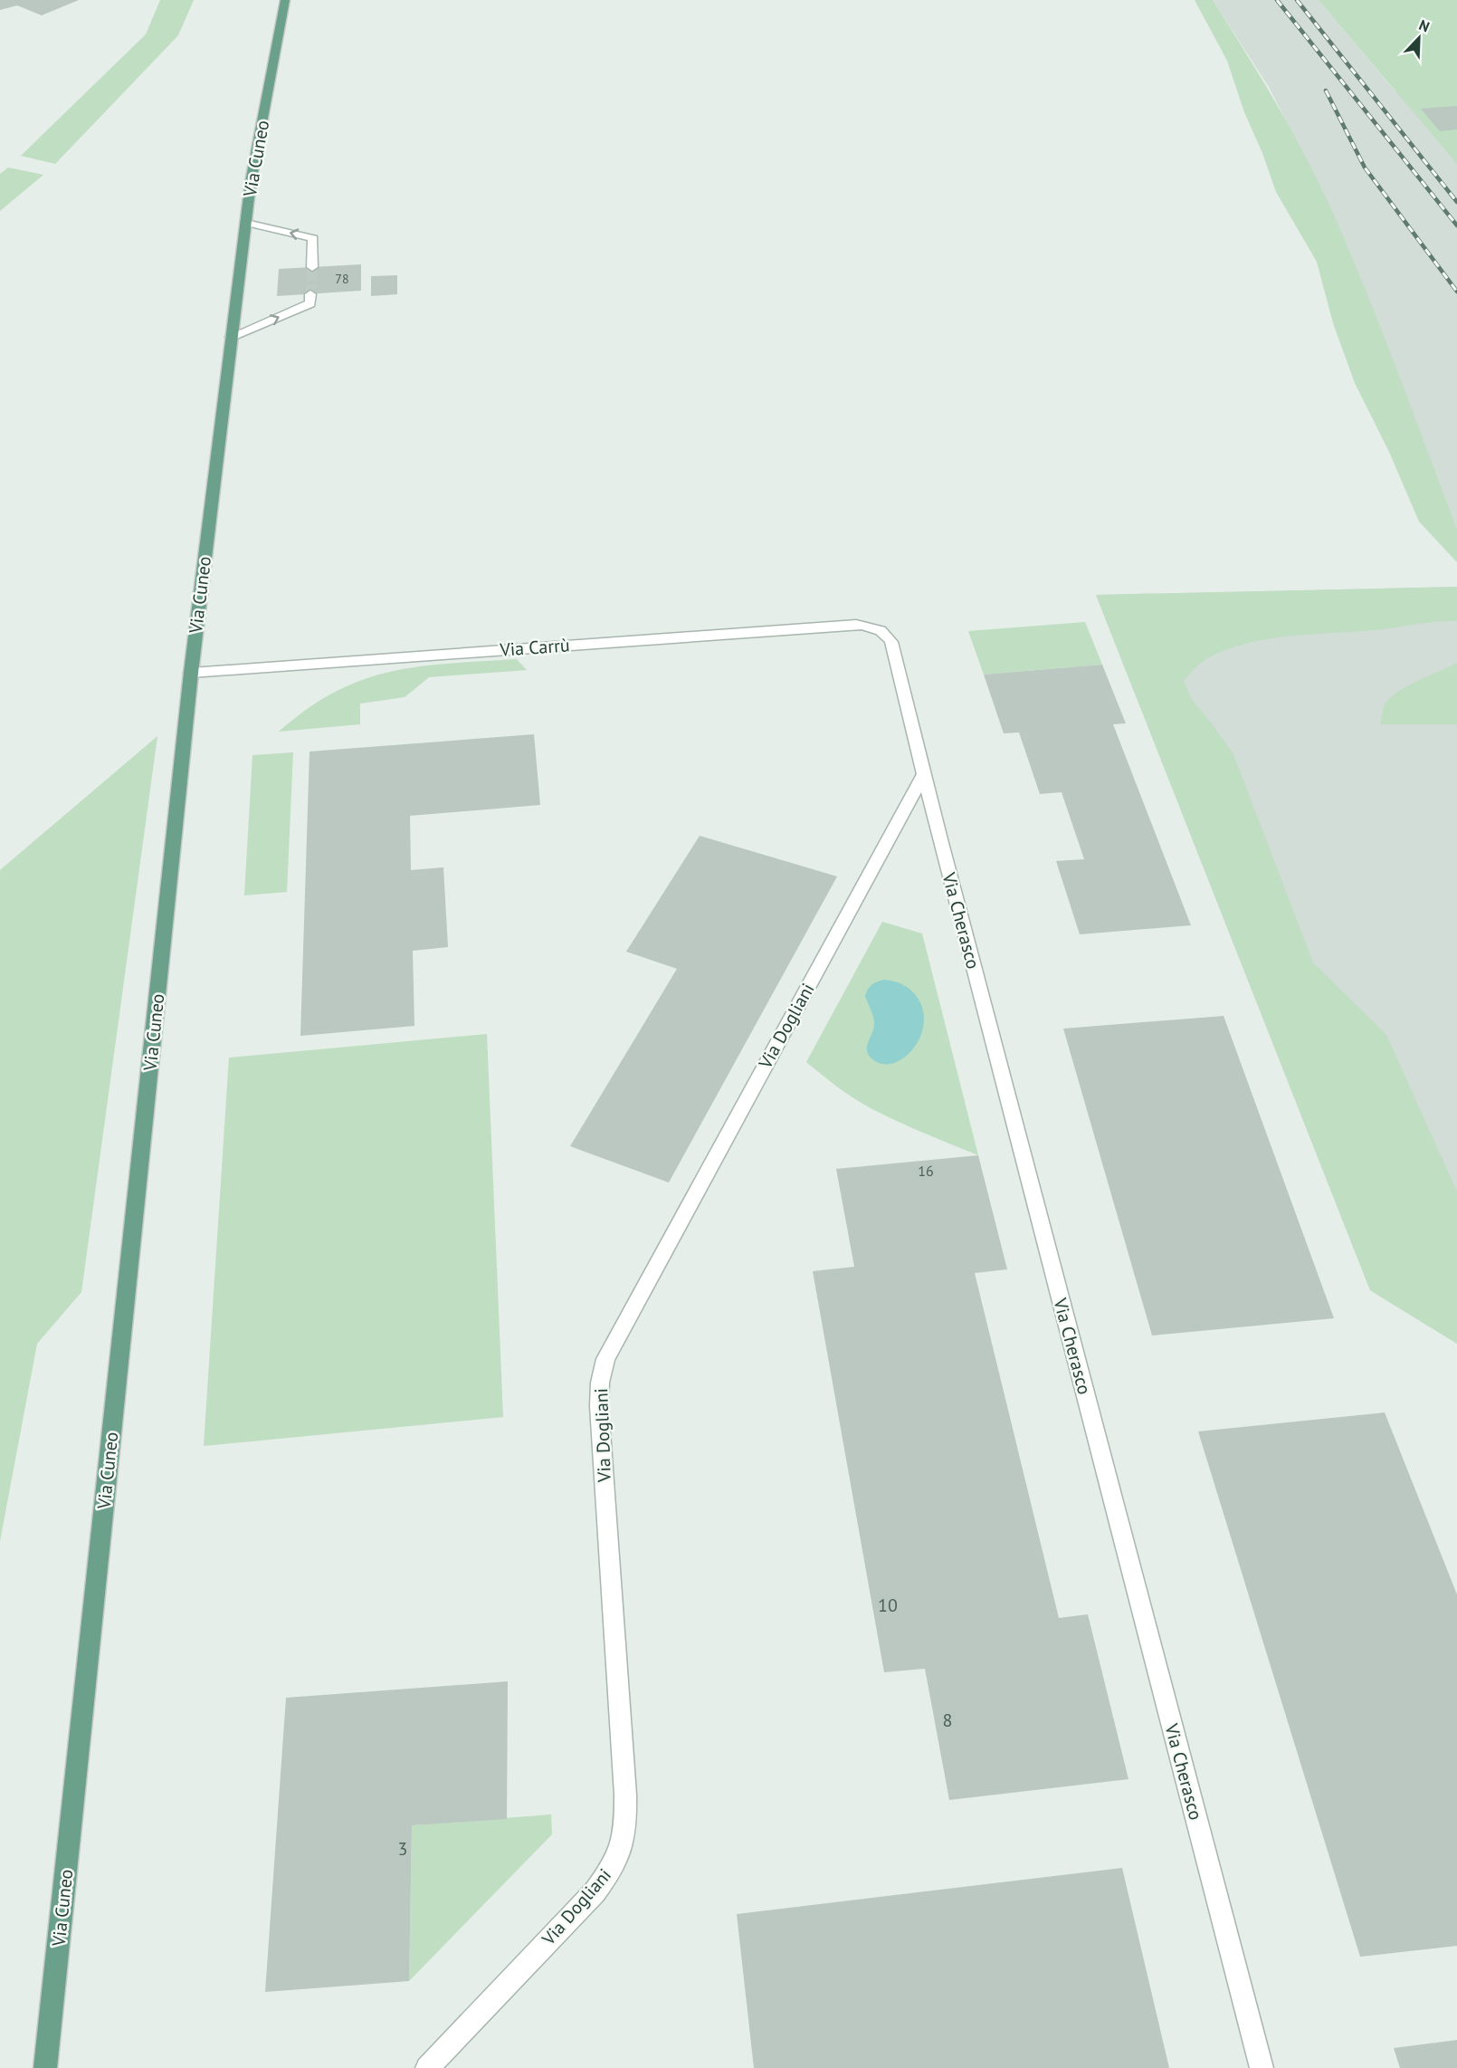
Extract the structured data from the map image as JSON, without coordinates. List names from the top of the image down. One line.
{"streets":{"main road":["Via Cuneo"],"street":["Via Carrù","Via Cherasco","Via Dogliani"]},"crossings":[["Via Cuneo","Via Carrù"],["Via Carrù","Via Cherasco"],["Via Cherasco","Via Dogliani"]],"house_numbers":["78","16","10","8","3"],"north":"top right"}
